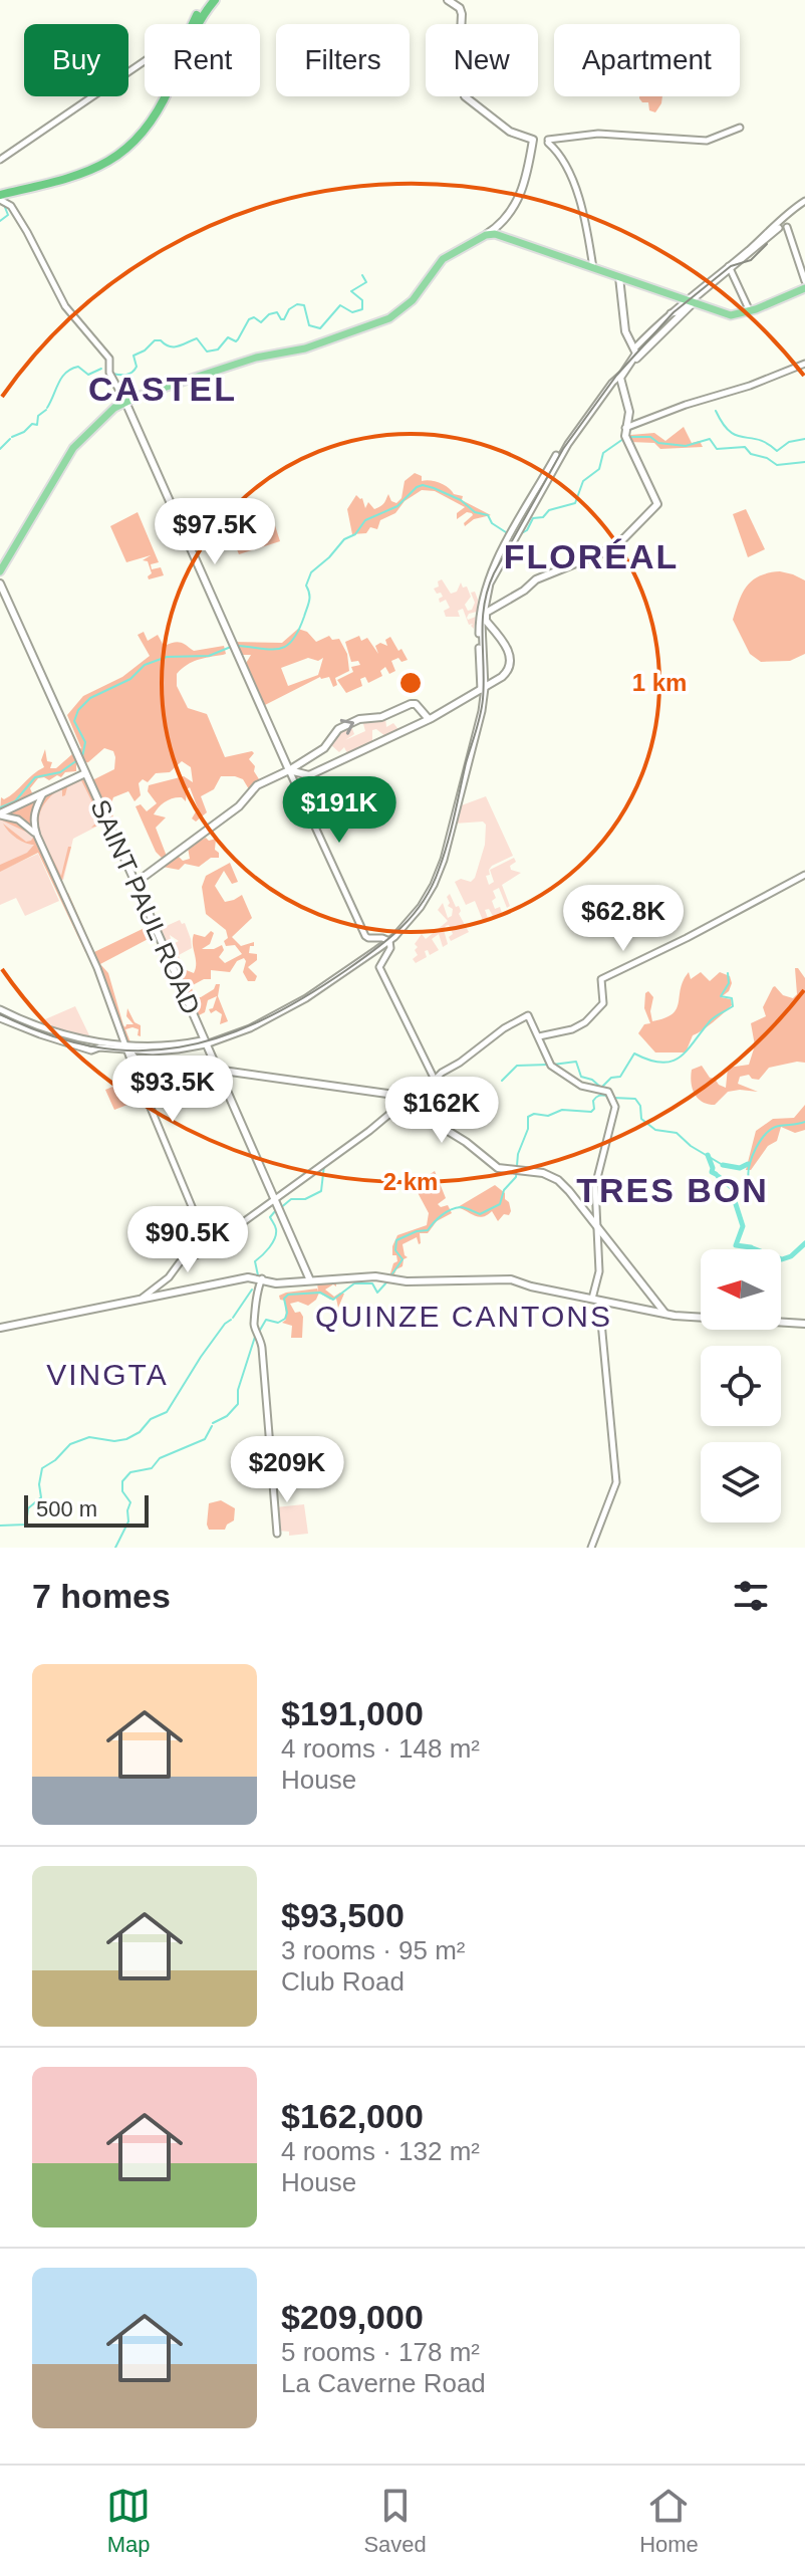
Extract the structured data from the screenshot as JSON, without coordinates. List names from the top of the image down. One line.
{"streets":{"main road":["SAINT PAUL ROAD"]},"districts":["CASTEL","FLORÉAL","TRES BON","QUINZE CANTONS","VINGTA"],"scale_bar":"500 m","north":"left","page":{"chip":["Buy","Rent","Filters","New","Apartment"],"price":["$97.5K","$191K","$62.8K","$93.5K","$162K","$90.5K","$209K"],"scale":"500 m","heading":"7 homes","list":[{"name":"$191,000","note":"4 rooms · 148 m² · House"},{"name":"$93,500","note":"3 rooms · 95 m² · Club Road"},{"name":"$162,000","note":"4 rooms · 132 m² · House"},{"name":"$209,000","note":"5 rooms · 178 m² · La Caverne Road"}],"tabs":["Map","Saved","Home"]},"rings":["1 km","2 km"]}
